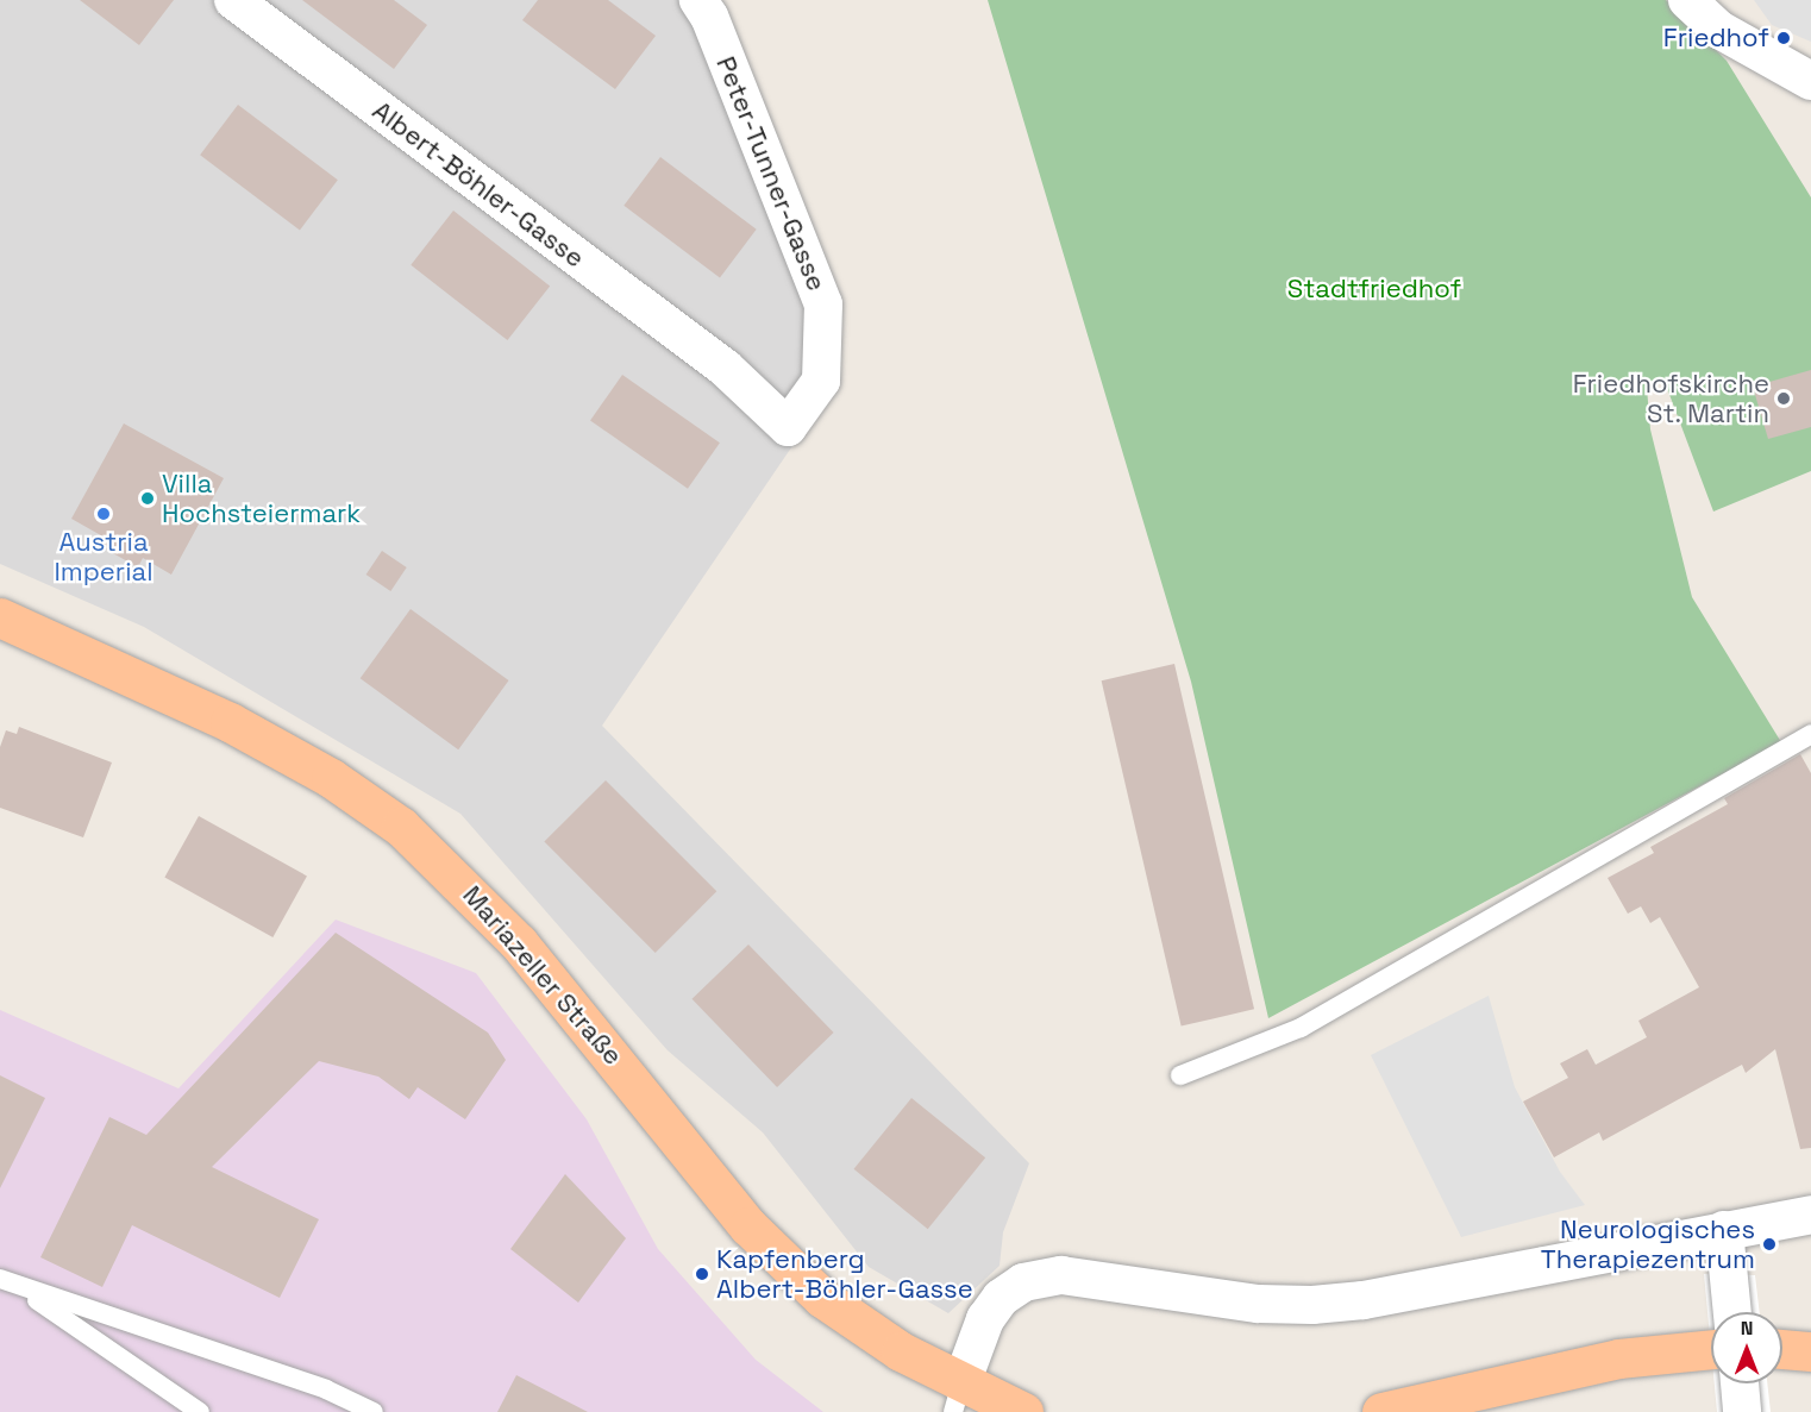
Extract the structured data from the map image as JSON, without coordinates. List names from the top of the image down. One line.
{"streets":{"main road":["Mariazeller Straße"],"street":["Peter-Tunner-Gasse","Albert-Böhler-Gasse"]},"crossings":[["Peter-Tunner-Gasse","Albert-Böhler-Gasse"]],"parks":["Stadtfriedhof"],"places":["Friedhof","Friedhofskirche St. Martin","Villa Hochsteiermark","Austria Imperial","Neurologisches Therapiezentrum","Kapfenberg Albert-Böhler-Gasse"],"north":"top"}
